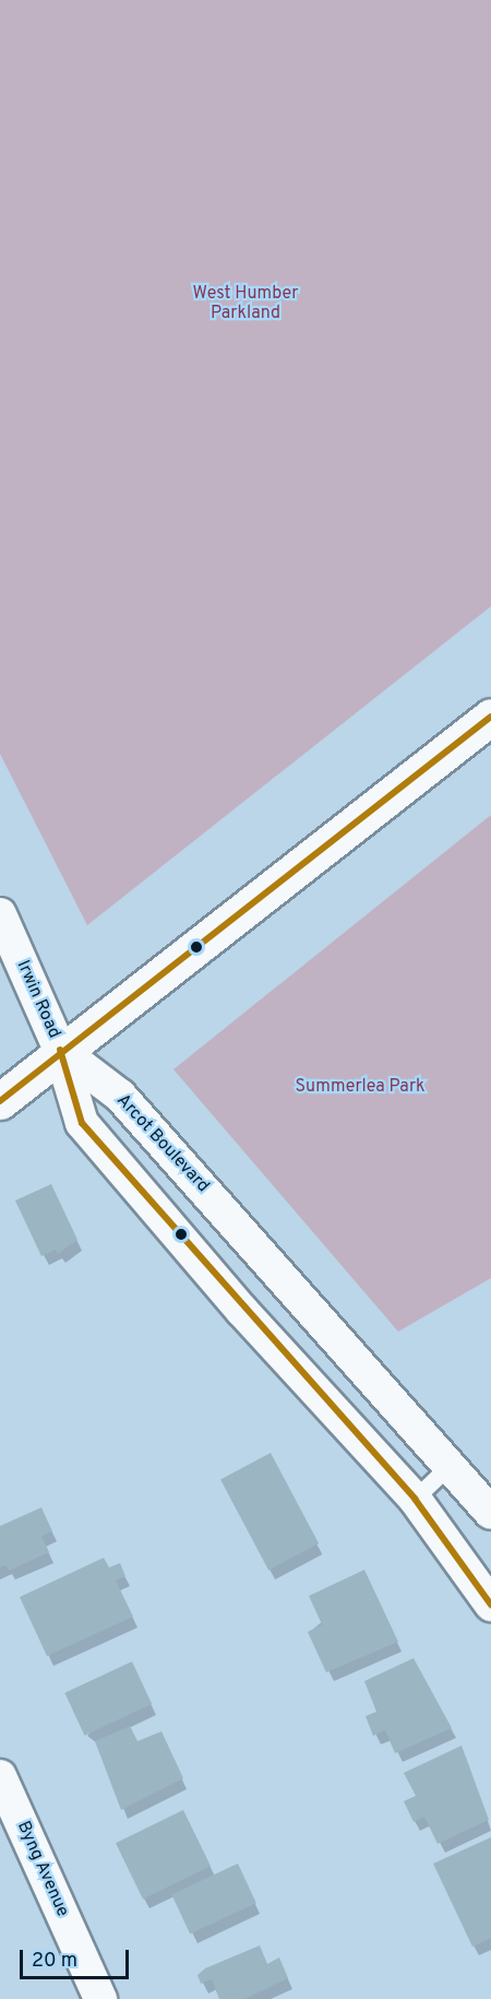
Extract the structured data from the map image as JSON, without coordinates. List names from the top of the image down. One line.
{"streets":{"street":["Irwin Road","Arcot Boulevard","Byng Avenue"]},"crossings":[["Irwin Road","Arcot Boulevard"]],"parks":["West Humber Parkland","Summerlea Park"],"scale_bar":"20 m"}
